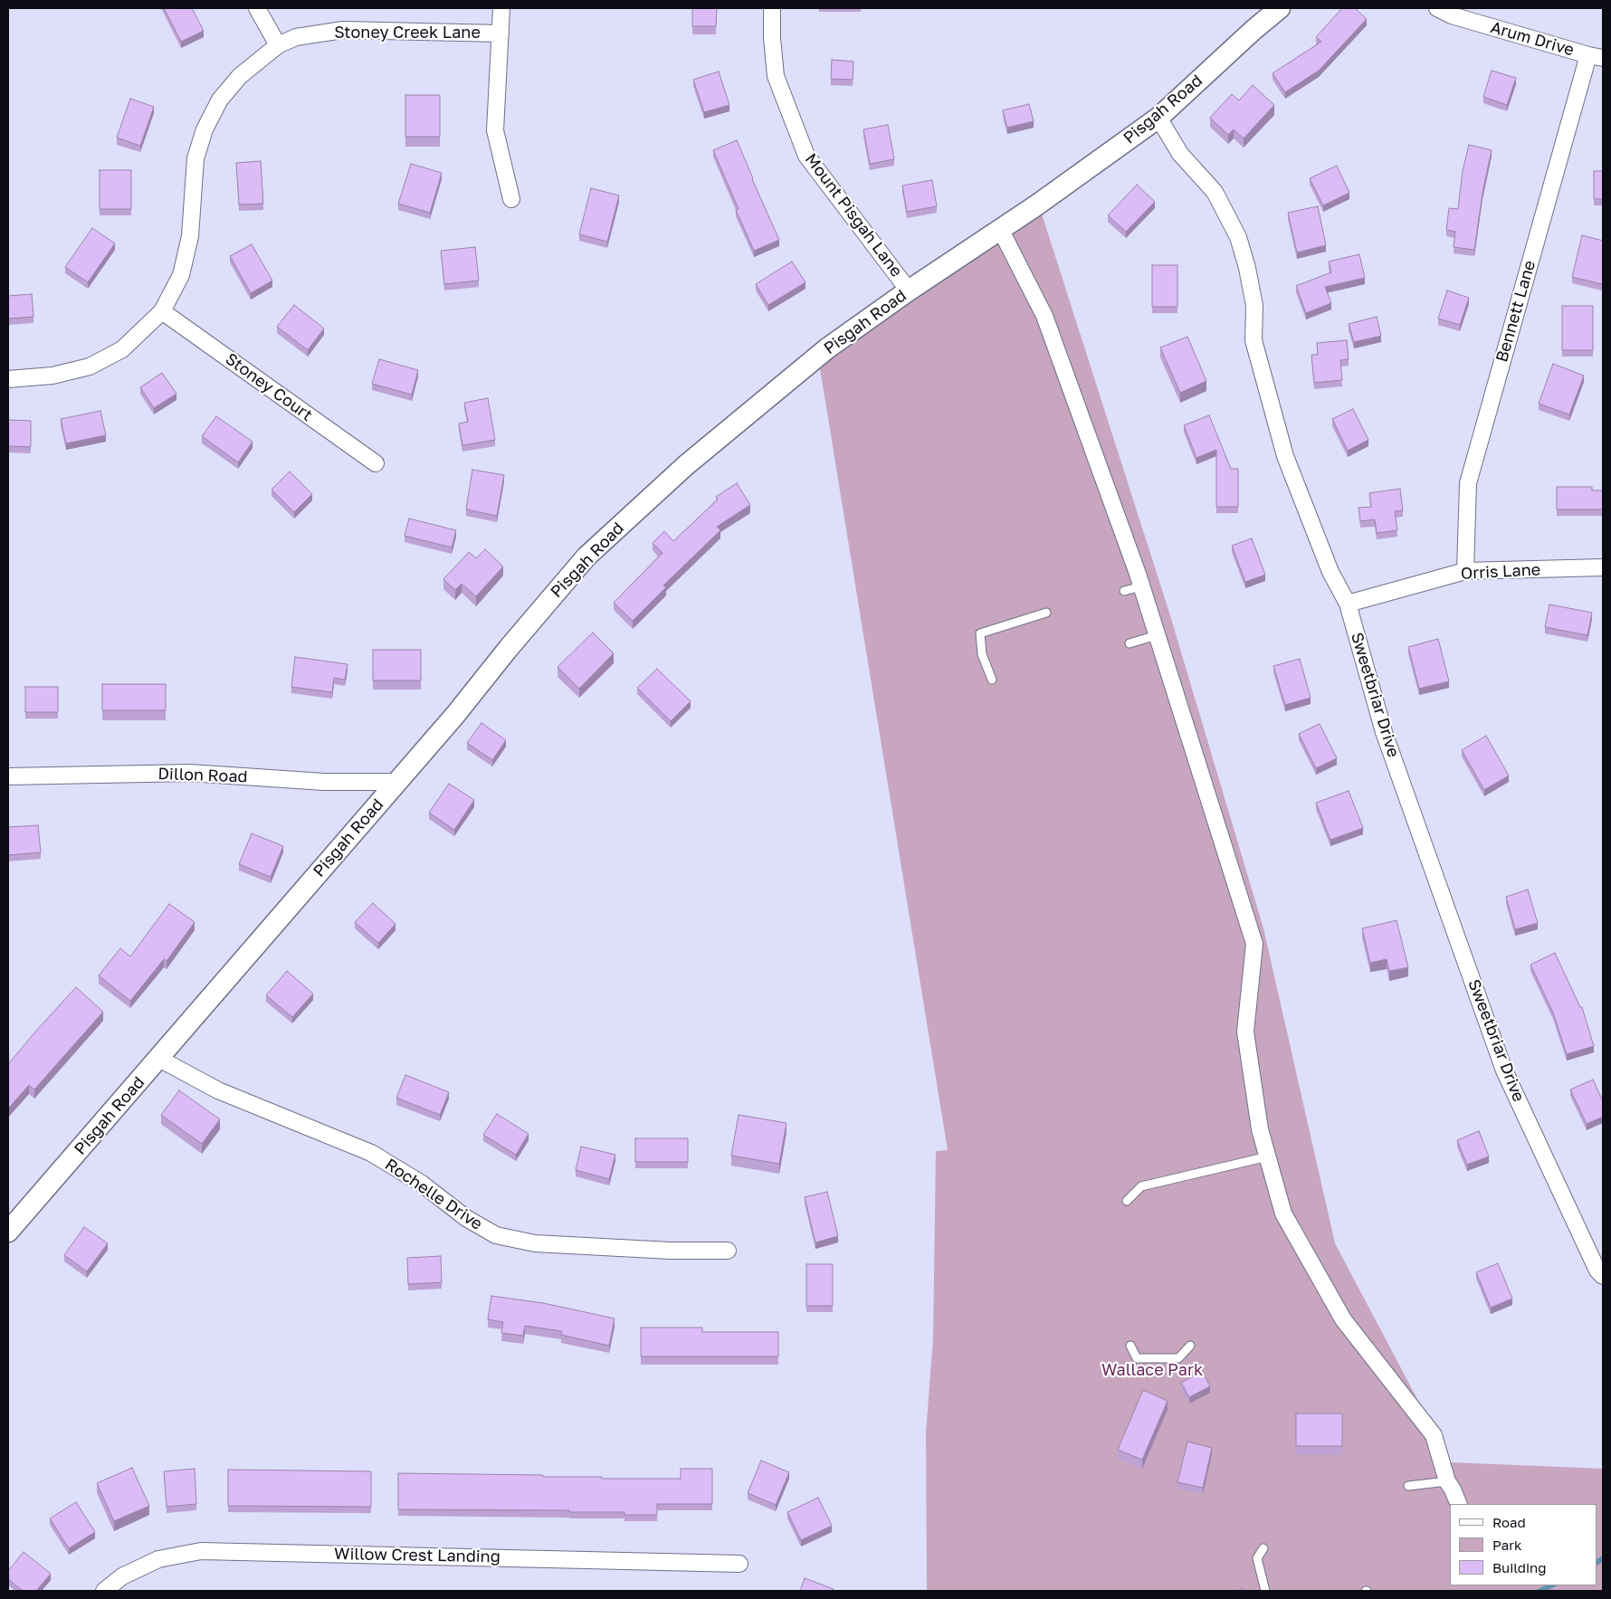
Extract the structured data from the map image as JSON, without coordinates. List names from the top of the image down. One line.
{"streets":{"street":["Stoney Creek Lane","Arum Drive","Pisgah Road","Mount Pisgah Lane","Bennett Lane","Stoney Court","Orris Lane","Sweetbriar Drive","Dillon Road","Rochelle Drive","Willow Crest Landing"]},"crossings":[["Stoney Creek Lane","Stoney Court"],["Arum Drive","Bennett Lane"],["Pisgah Road","Mount Pisgah Lane"],["Pisgah Road","Sweetbriar Drive"],["Pisgah Road","Dillon Road"],["Pisgah Road","Rochelle Drive"],["Bennett Lane","Orris Lane"],["Orris Lane","Sweetbriar Drive"]],"parks":["Wallace Park"],"legend":["Road","Park","Building"]}
